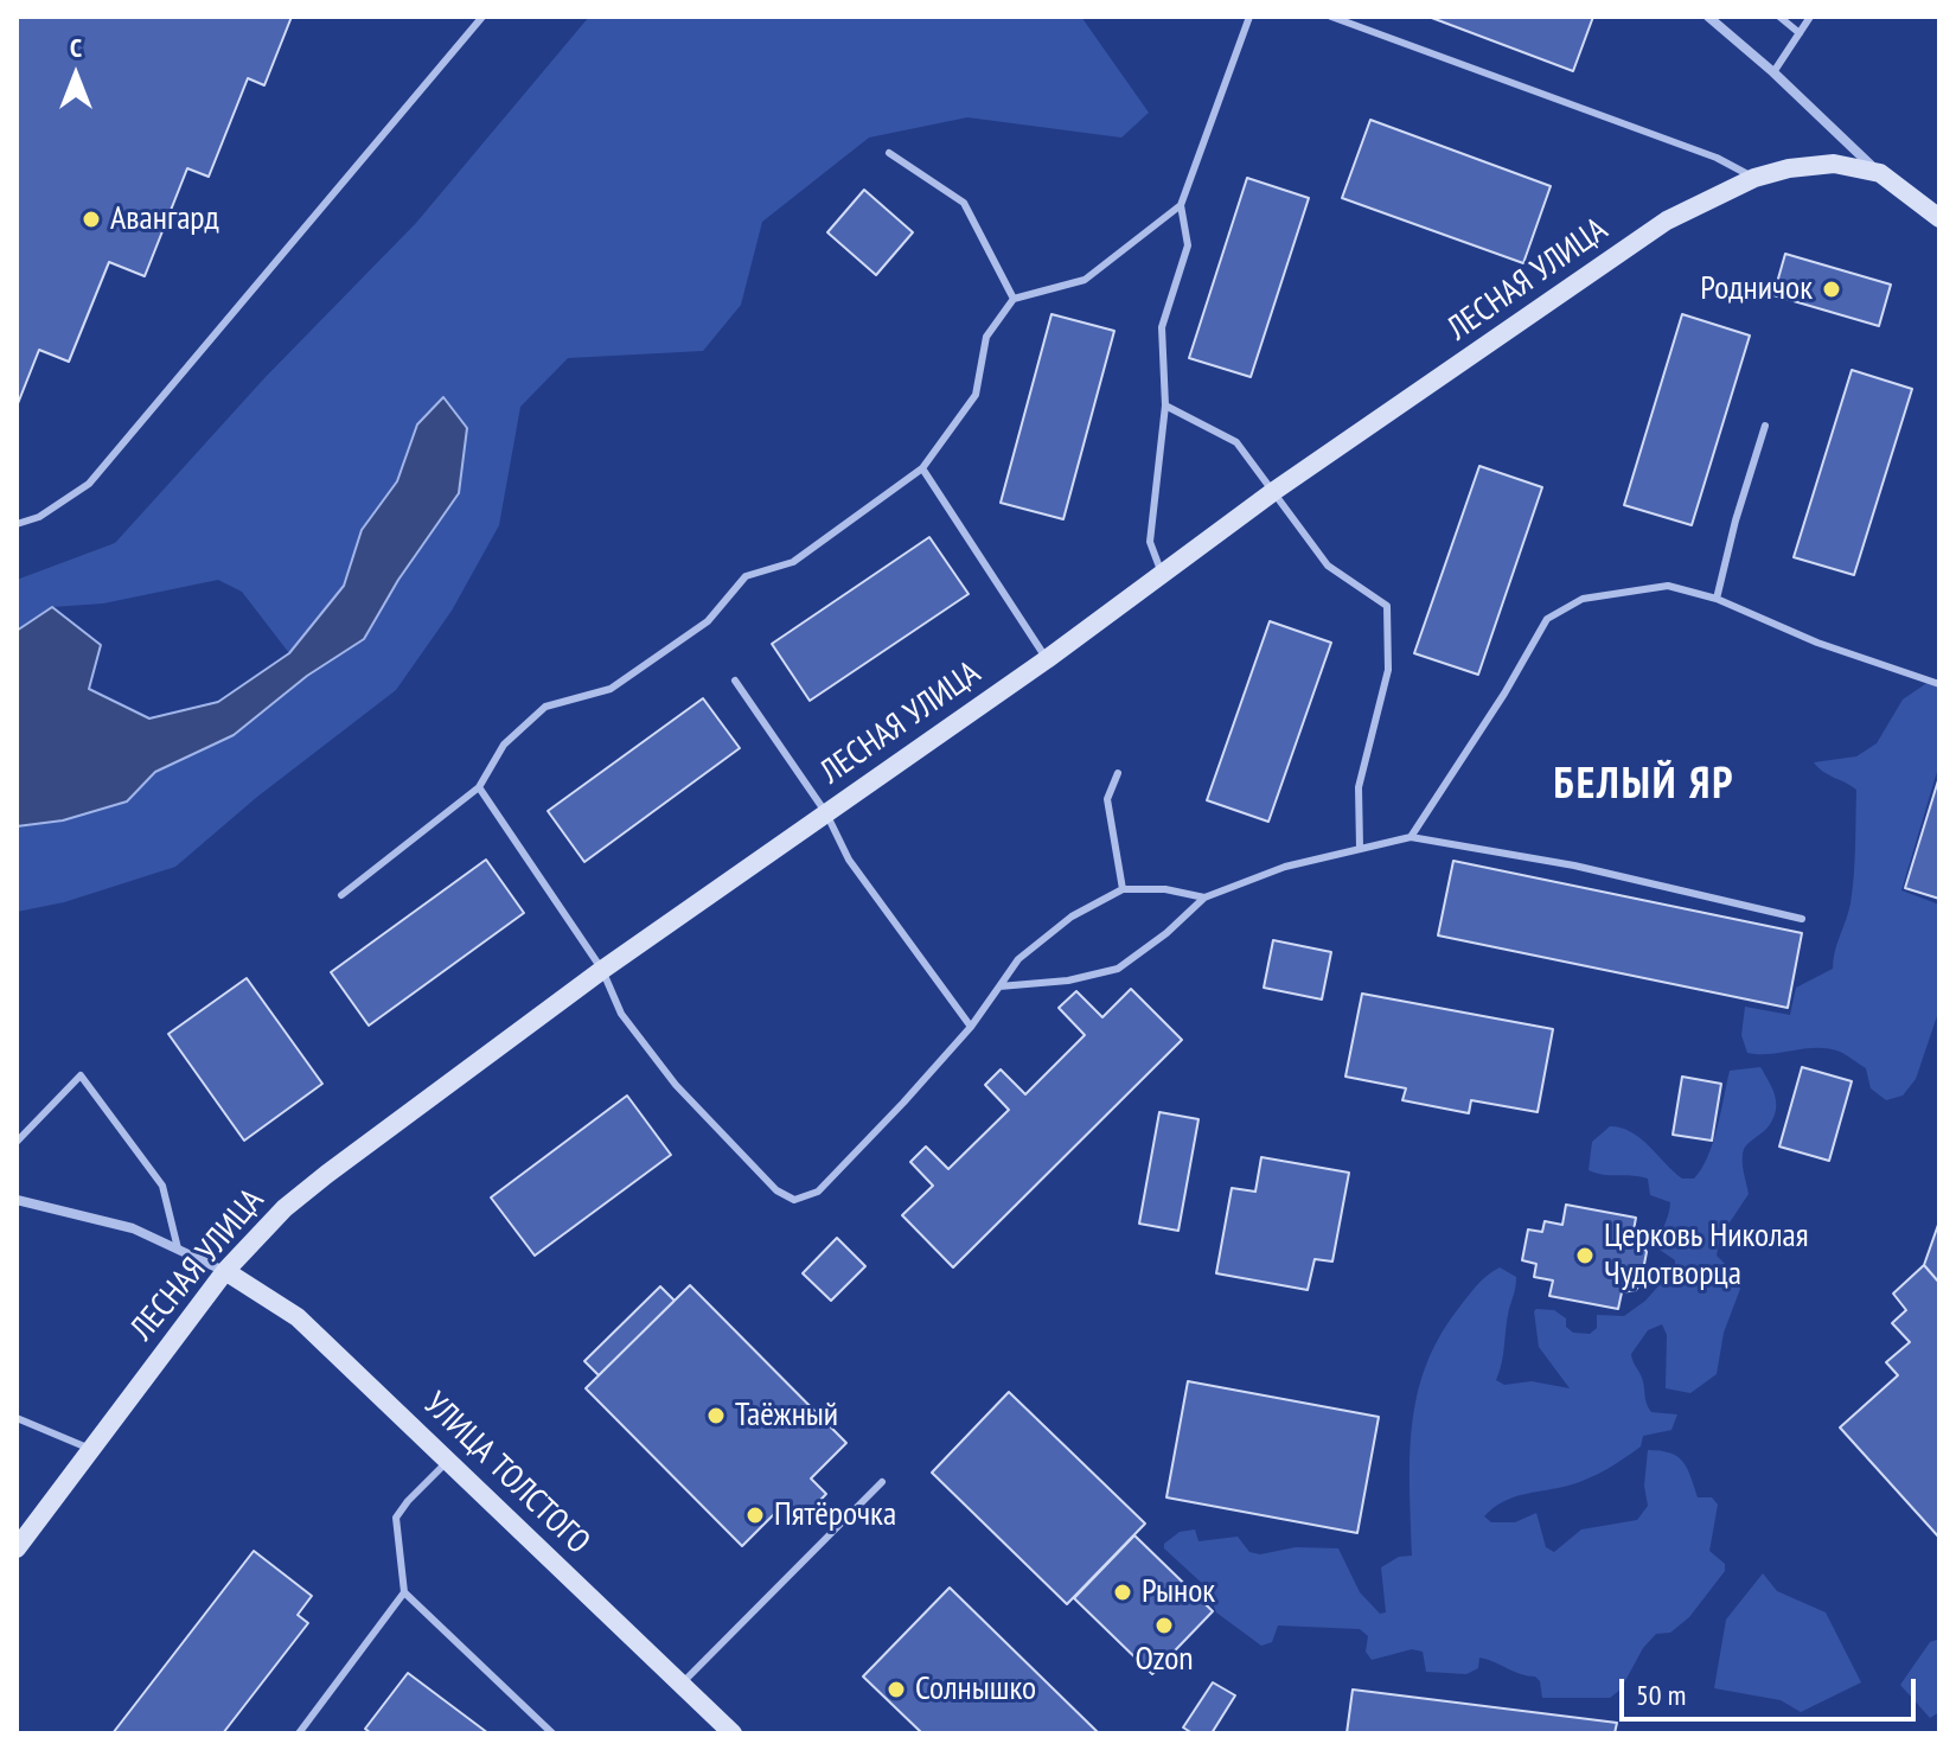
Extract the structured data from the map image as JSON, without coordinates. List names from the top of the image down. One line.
{"streets":{"street":["ЛЕСНАЯ УЛИЦА","УЛИЦА ТОЛСТОГО"]},"crossings":[["ЛЕСНАЯ УЛИЦА","УЛИЦА ТОЛСТОГО"]],"districts":["БЕЛЫЙ ЯР"],"places":["Авангард","Родничок","Церковь Николая Чудотворца","Таёжный","Пятёрочка","Рынок","Ozon","Солнышко"],"scale_bar":"50 m","north":"top"}
